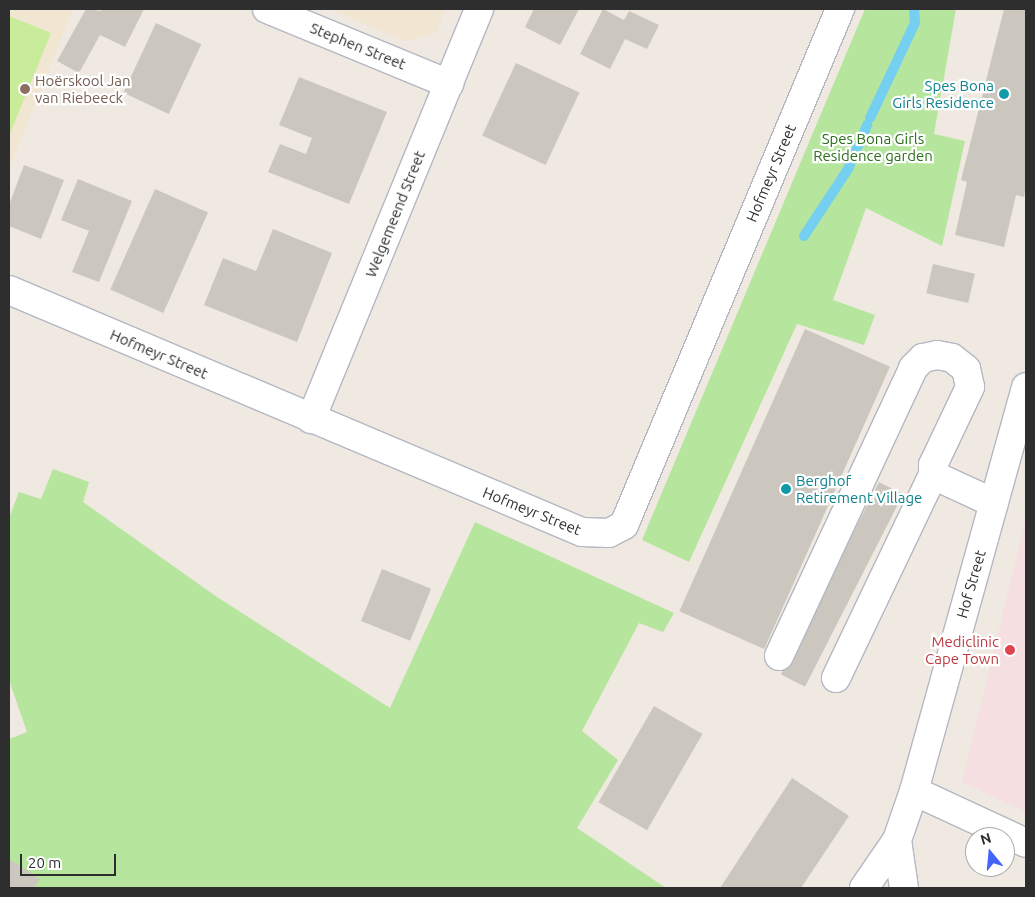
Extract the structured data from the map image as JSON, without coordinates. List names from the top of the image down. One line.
{"streets":{"street":["Stephen Street","Hofmeyr Street","Welgemeend Street","Hof Street"]},"crossings":[["Stephen Street","Welgemeend Street"],["Hofmeyr Street","Welgemeend Street"]],"parks":["Spes Bona Girls Residence garden"],"places":["Hoërskool Jan van Riebeeck","Spes Bona Girls Residence","Berghof Retirement Village","Mediclinic Cape Town"],"scale_bar":"20 m","north":"top"}
